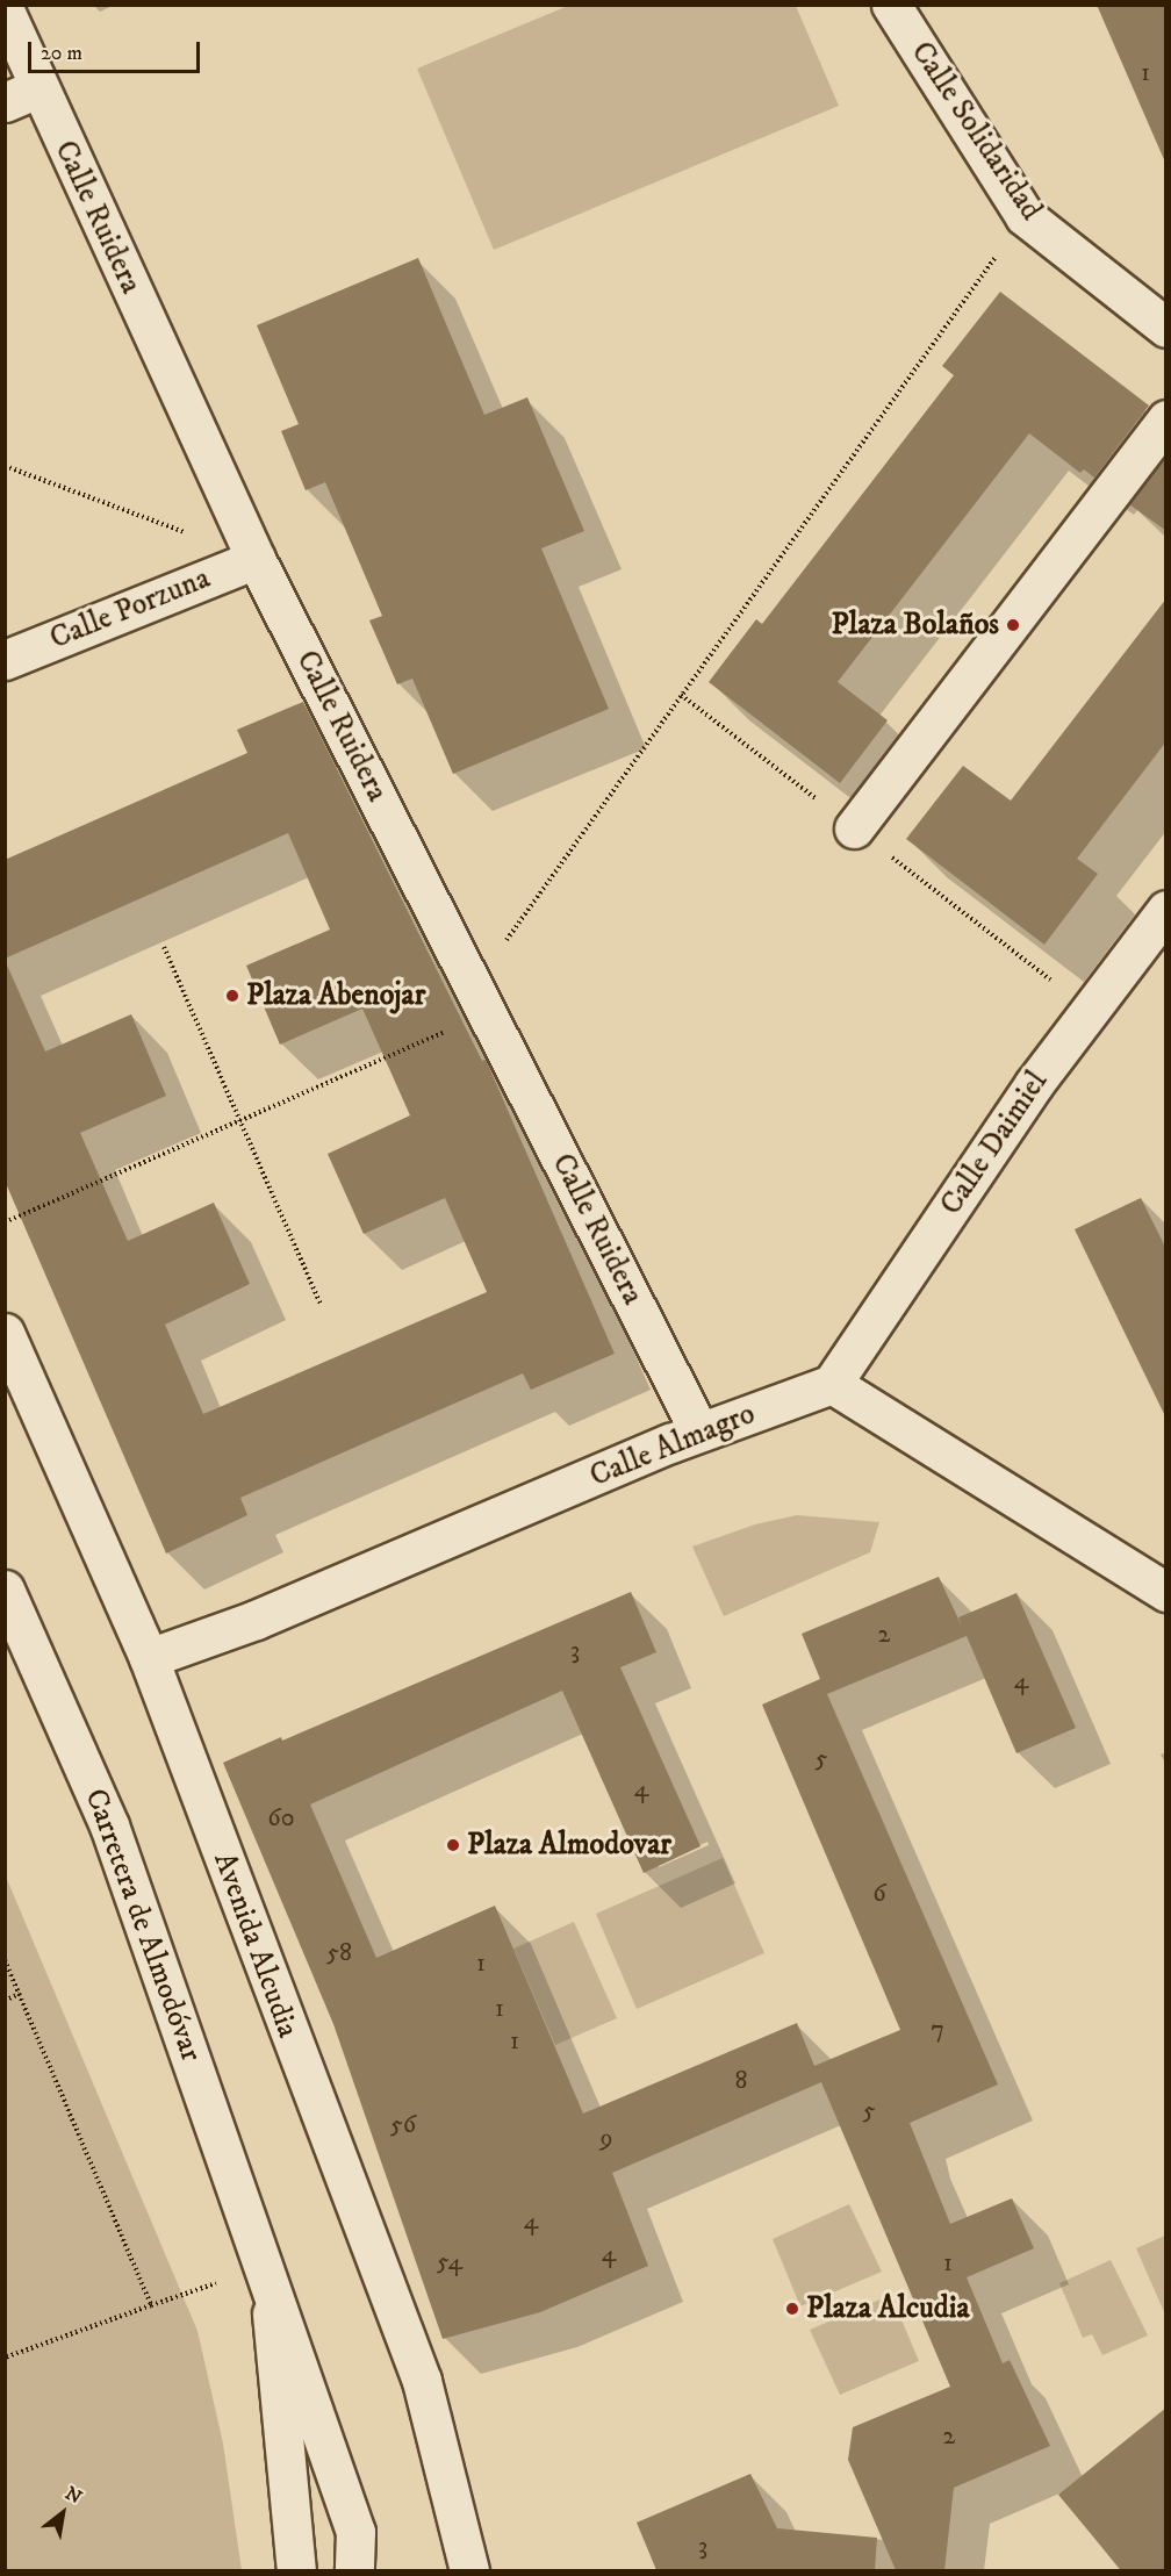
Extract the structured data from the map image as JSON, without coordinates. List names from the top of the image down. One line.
{"streets":{"street":["Calle Solidaridad","Calle Ruidera","Calle Porzuna","Calle Daimiel","Calle Almagro","Carretera de Almodóvar","Avenida Alcudia"]},"crossings":[["Calle Ruidera","Calle Porzuna"],["Calle Ruidera","Calle Almagro"],["Calle Daimiel","Calle Almagro"],["Calle Almagro","Avenida Alcudia"]],"places":["Plaza Bolaños","Plaza Abenojar","Plaza Almodovar","Plaza Alcudia"],"house_numbers":["1","2","3","4","5","4","60","6","58","1","1","7","1","8","5","56","9","4","4","54","1","2","3"],"scale_bar":"20 m","north":"top right"}
